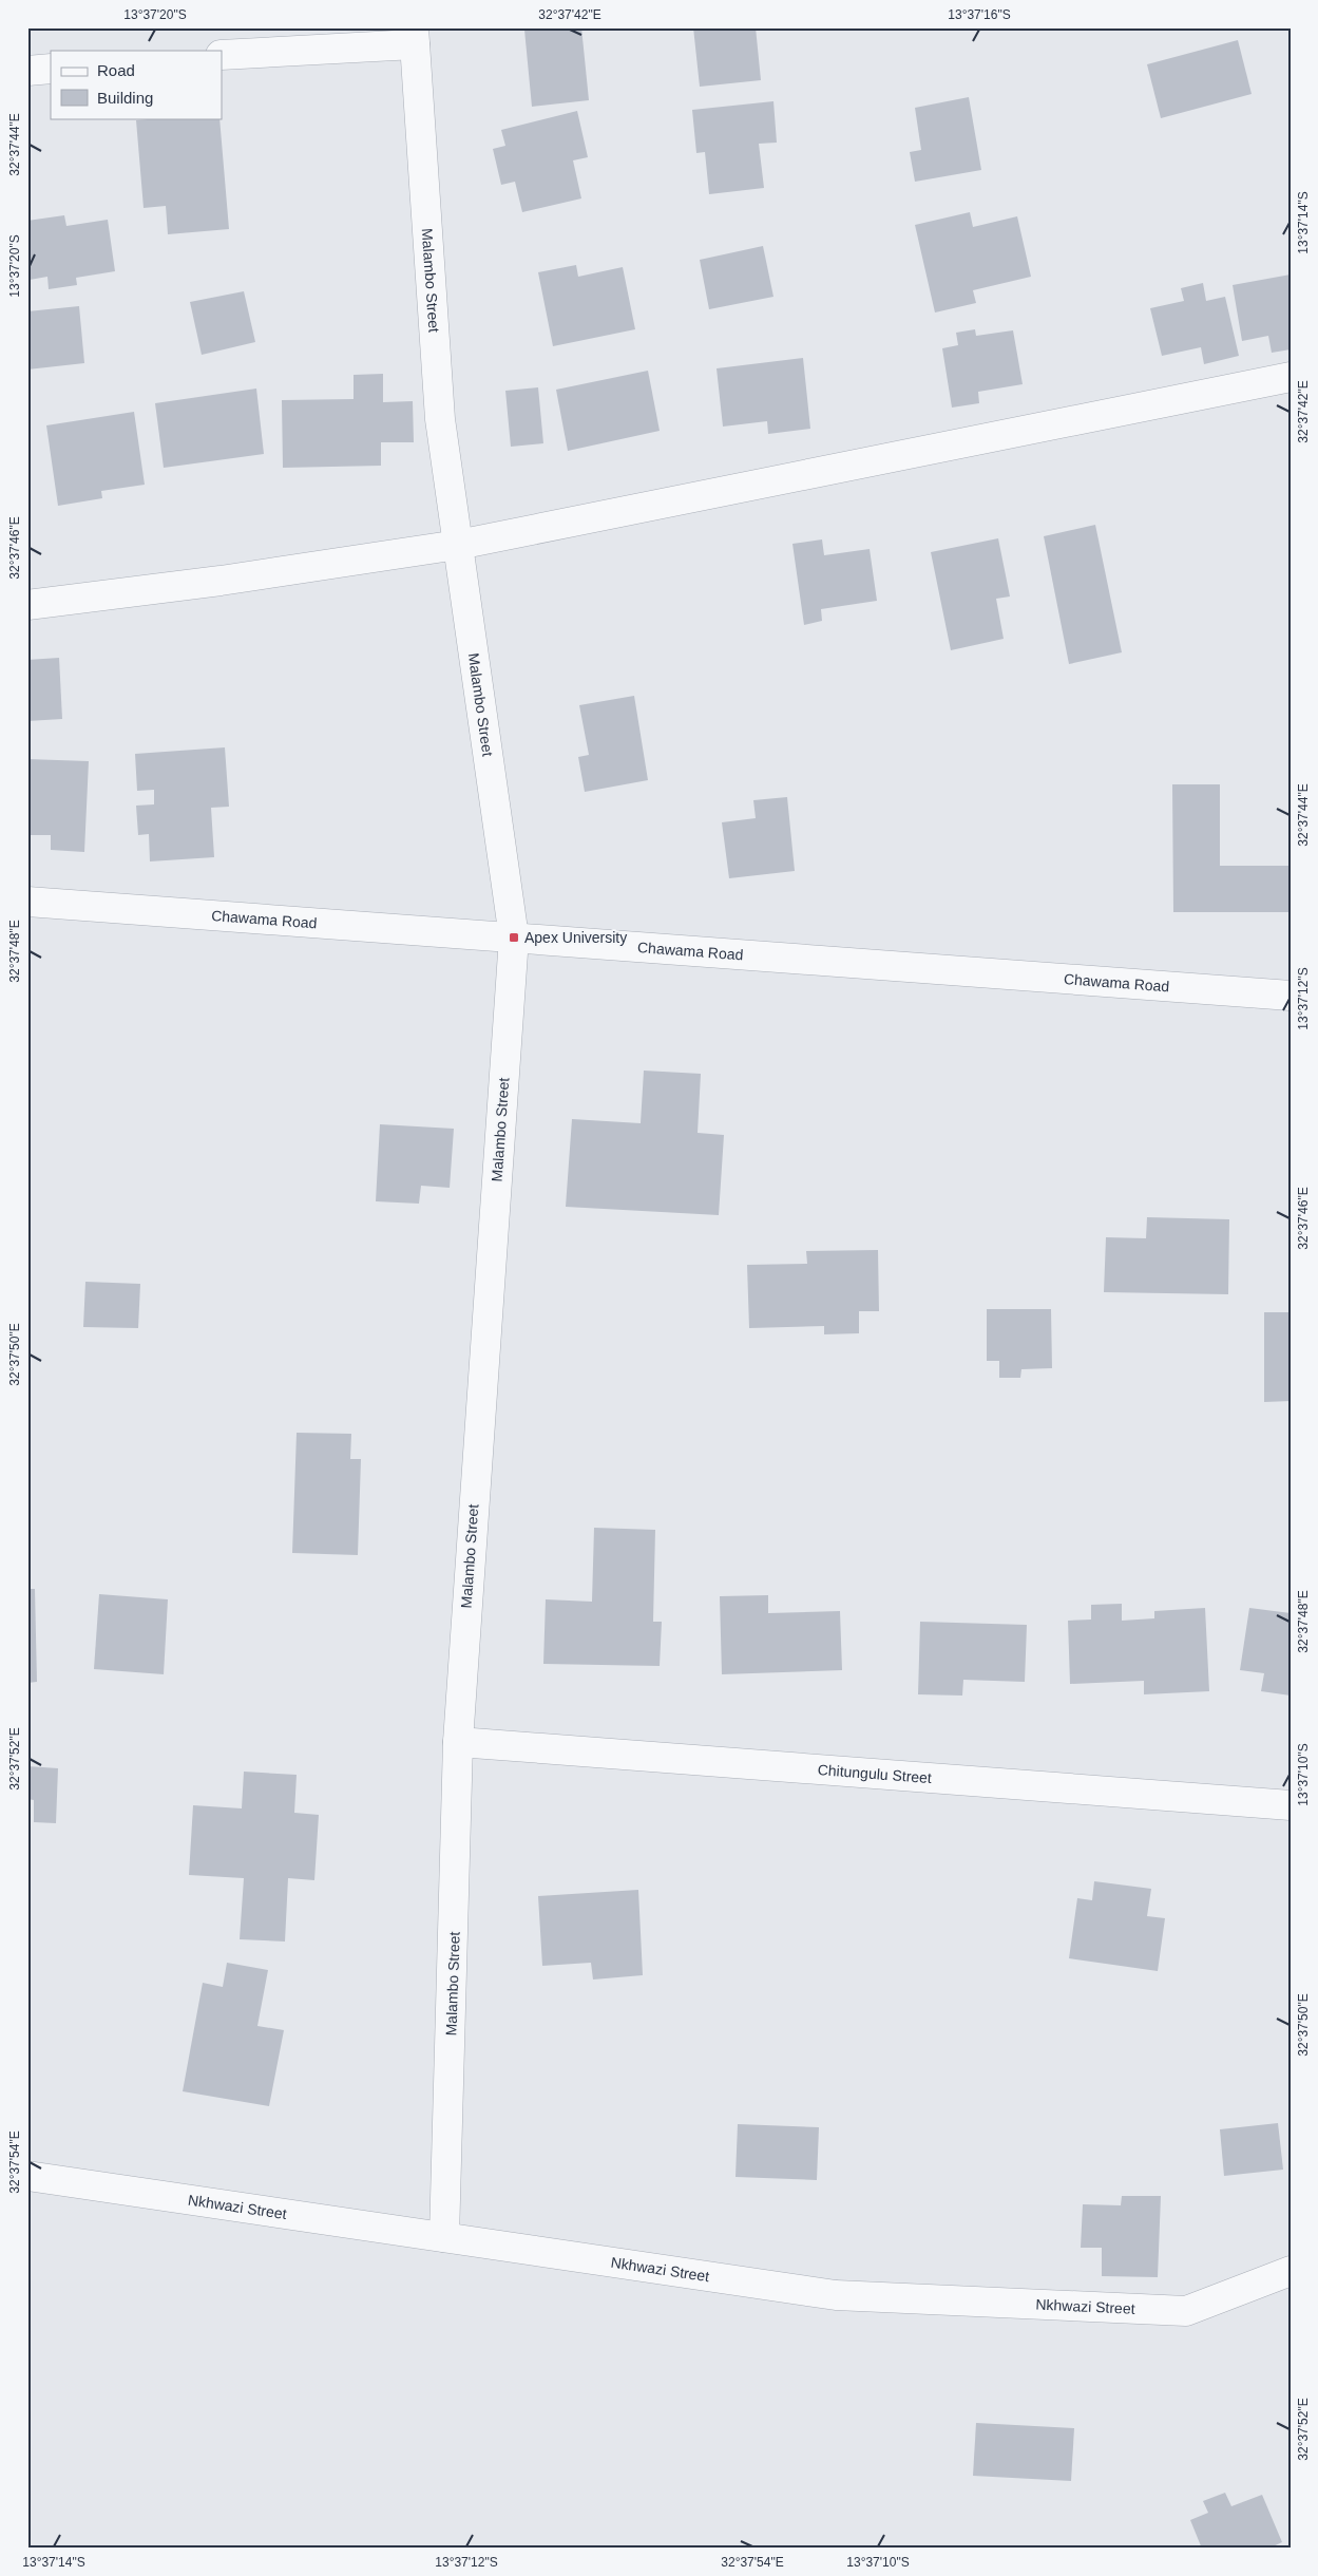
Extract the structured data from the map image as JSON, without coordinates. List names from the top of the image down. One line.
{"streets":{"street":["Malambo Street","Chawama Road","Chitungulu Street","Nkhwazi Street"]},"crossings":[["Malambo Street","Chawama Road"],["Malambo Street","Chitungulu Street"],["Malambo Street","Nkhwazi Street"]],"places":{"transit":["Apex University"]},"legend":["Road","Building"],"coordinates":["13°37'20\"S","32°37'42\"E","13°37'16\"S","32°37'44\"E","13°37'14\"S","32°37'46\"E","32°37'48\"E","13°37'12\"S","32°37'50\"E","32°37'52\"E","13°37'10\"S","32°37'54\"E"]}
